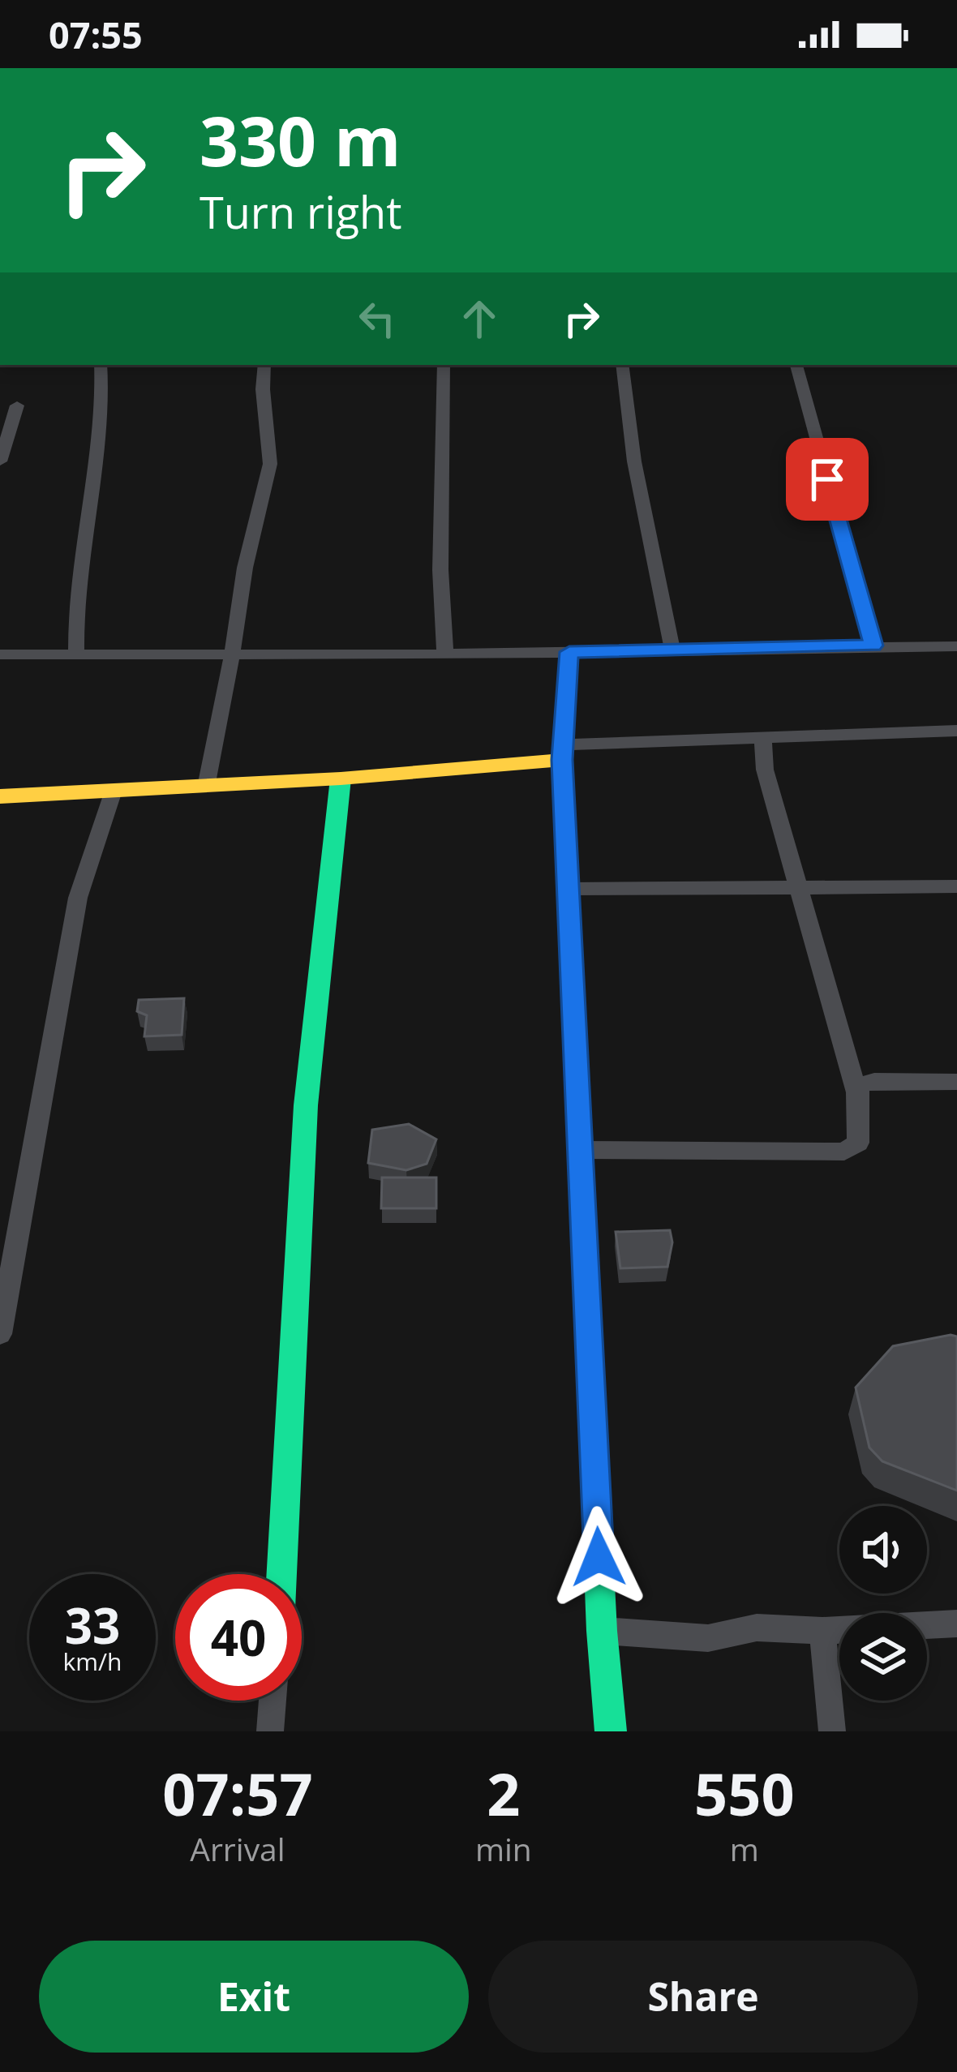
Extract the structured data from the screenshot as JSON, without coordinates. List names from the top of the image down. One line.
{"page":{"status":"07:55","turn":["330 m","Turn right"],"speed":"33 km/h","limit":"40","eta":["07:57","Arrival","2","min","550","m"],"buttons":["Exit","Share"]}}
